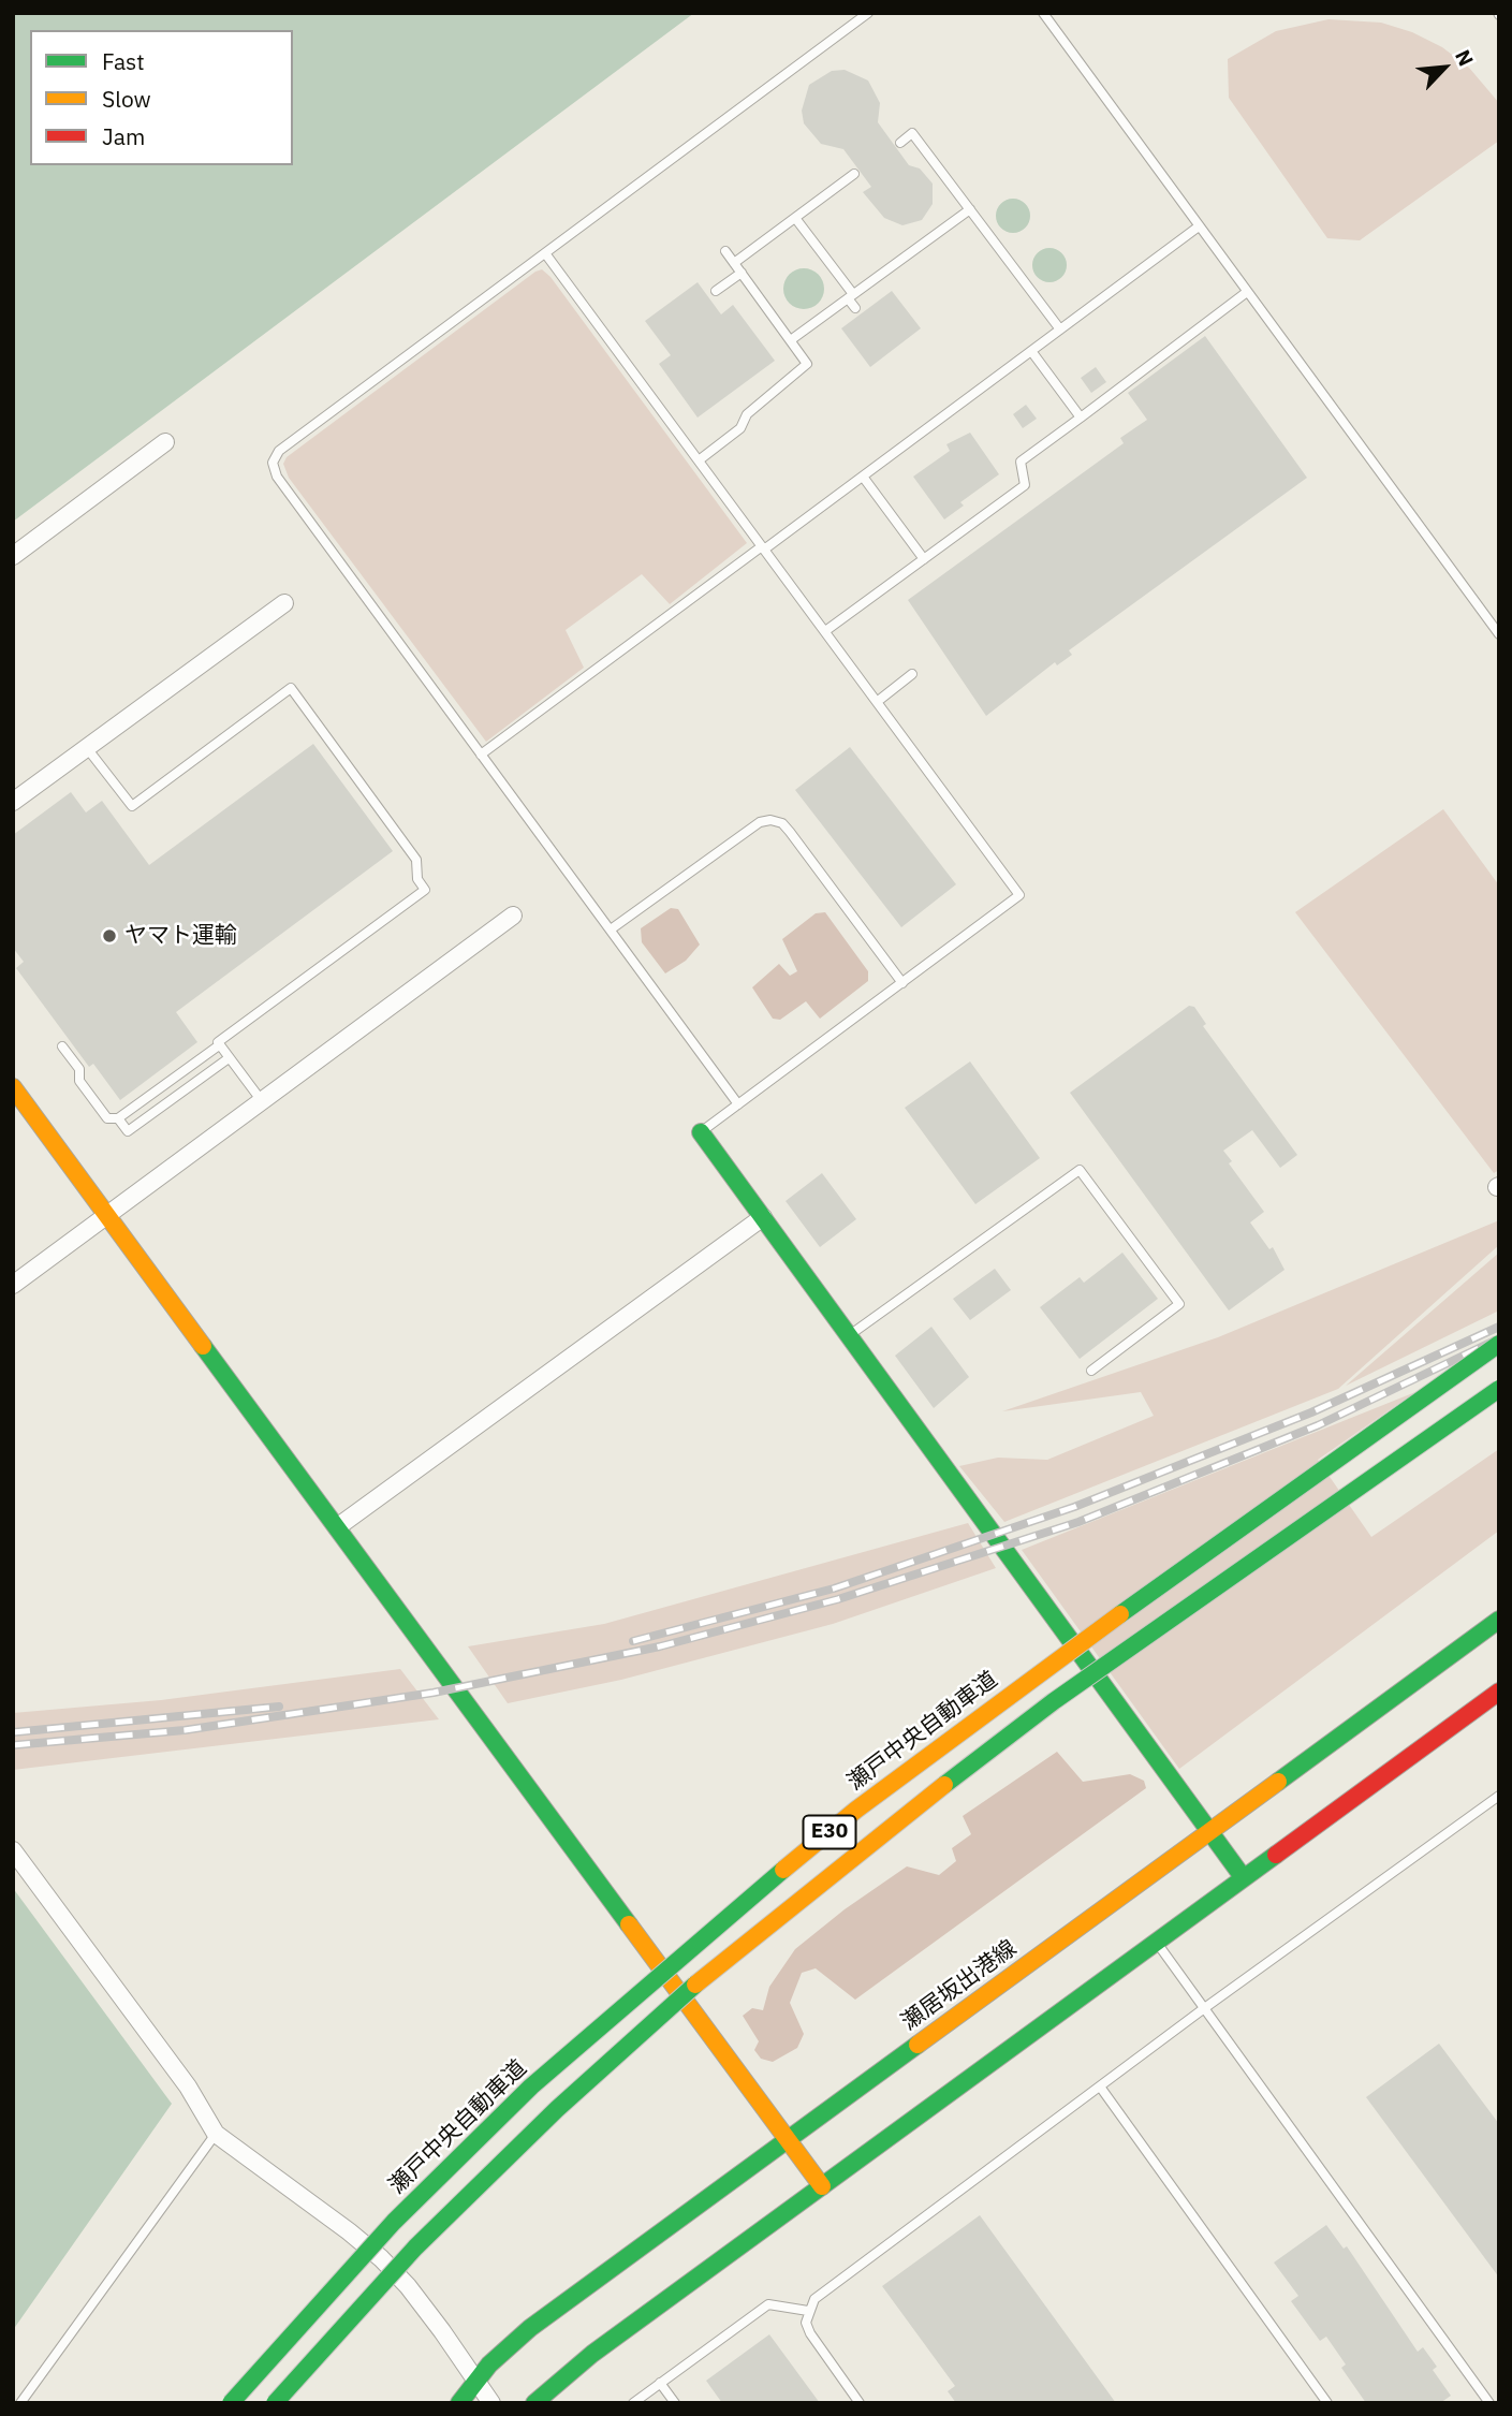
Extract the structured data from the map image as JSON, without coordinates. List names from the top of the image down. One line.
{"streets":{"main road":["瀬戸中央自動車道","E30","瀬居坂出港線"]},"places":["ヤマト運輸"],"legend":["Fast","Slow","Jam"],"north":"top right"}
